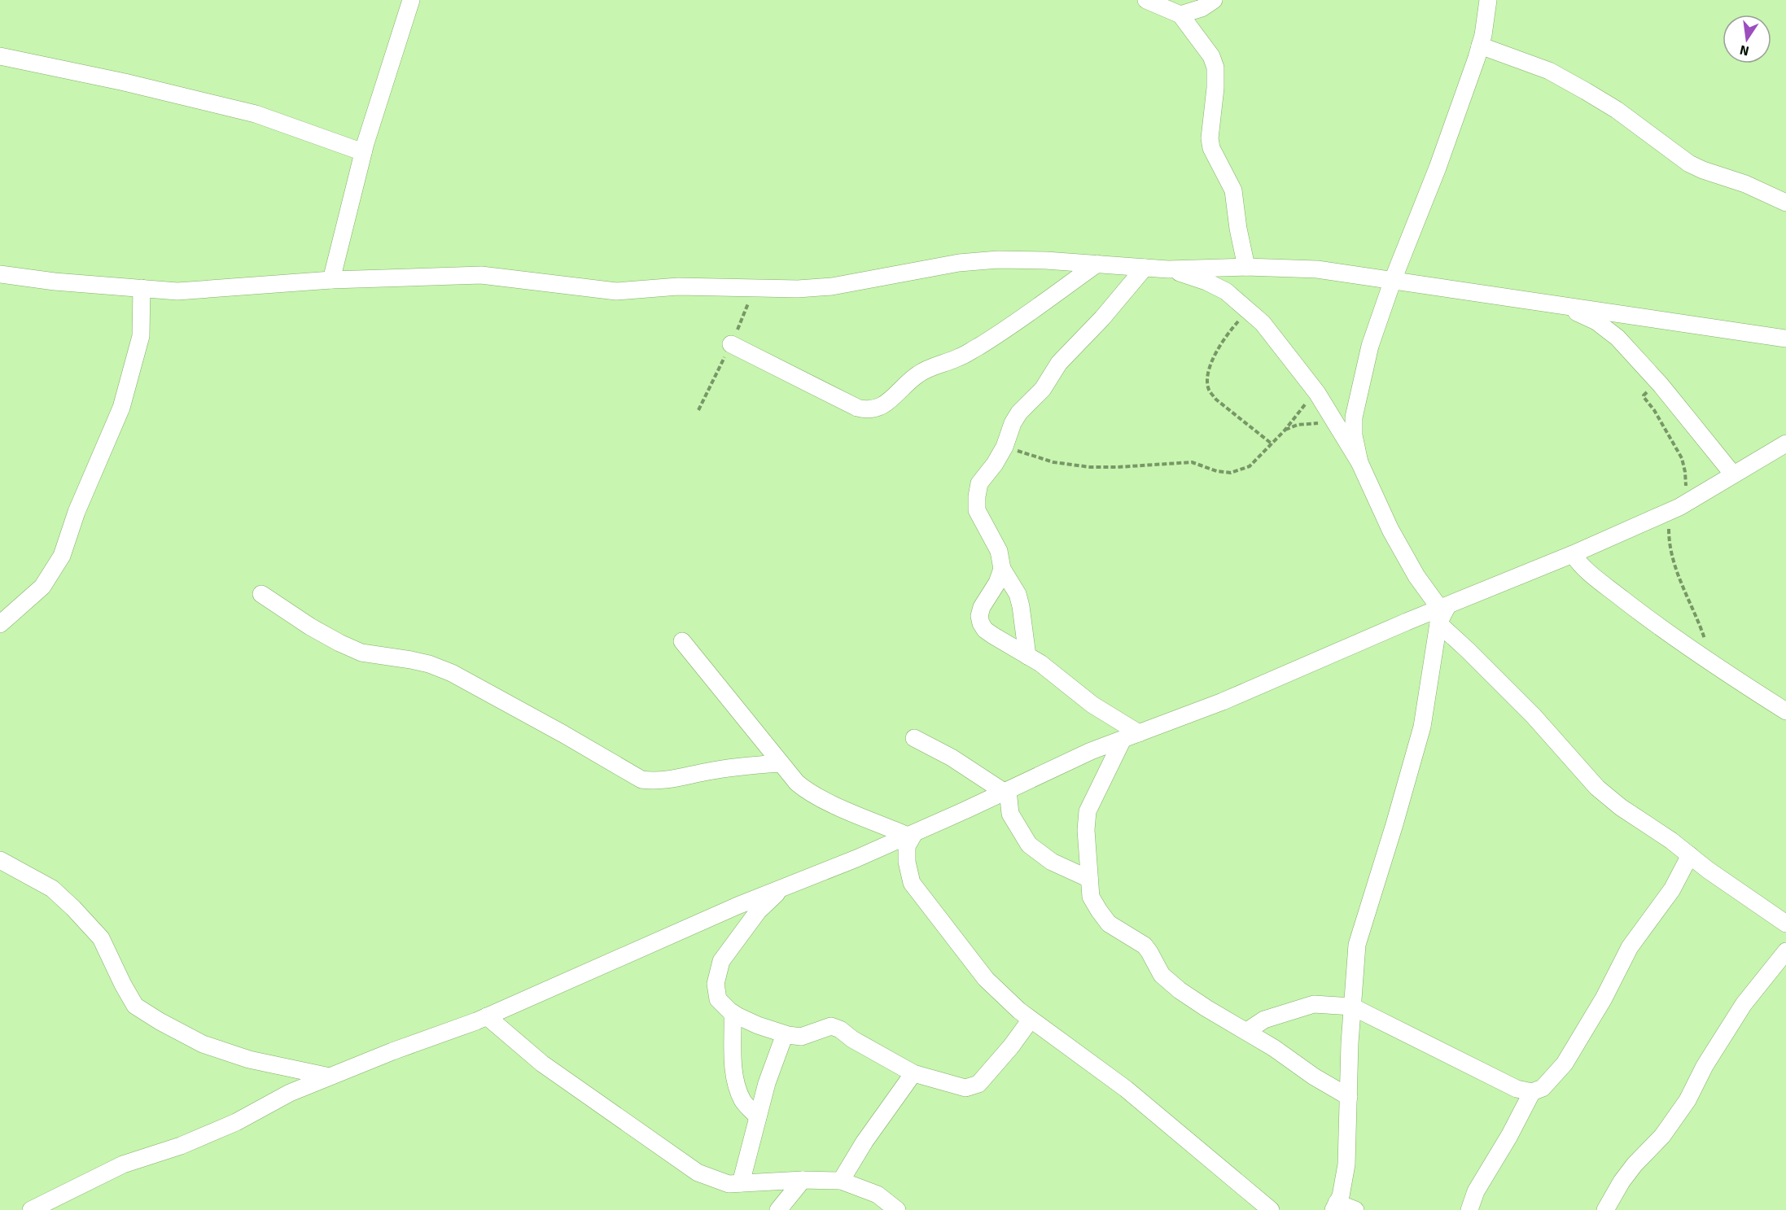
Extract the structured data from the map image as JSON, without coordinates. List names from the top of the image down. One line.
{"north":"bottom"}
